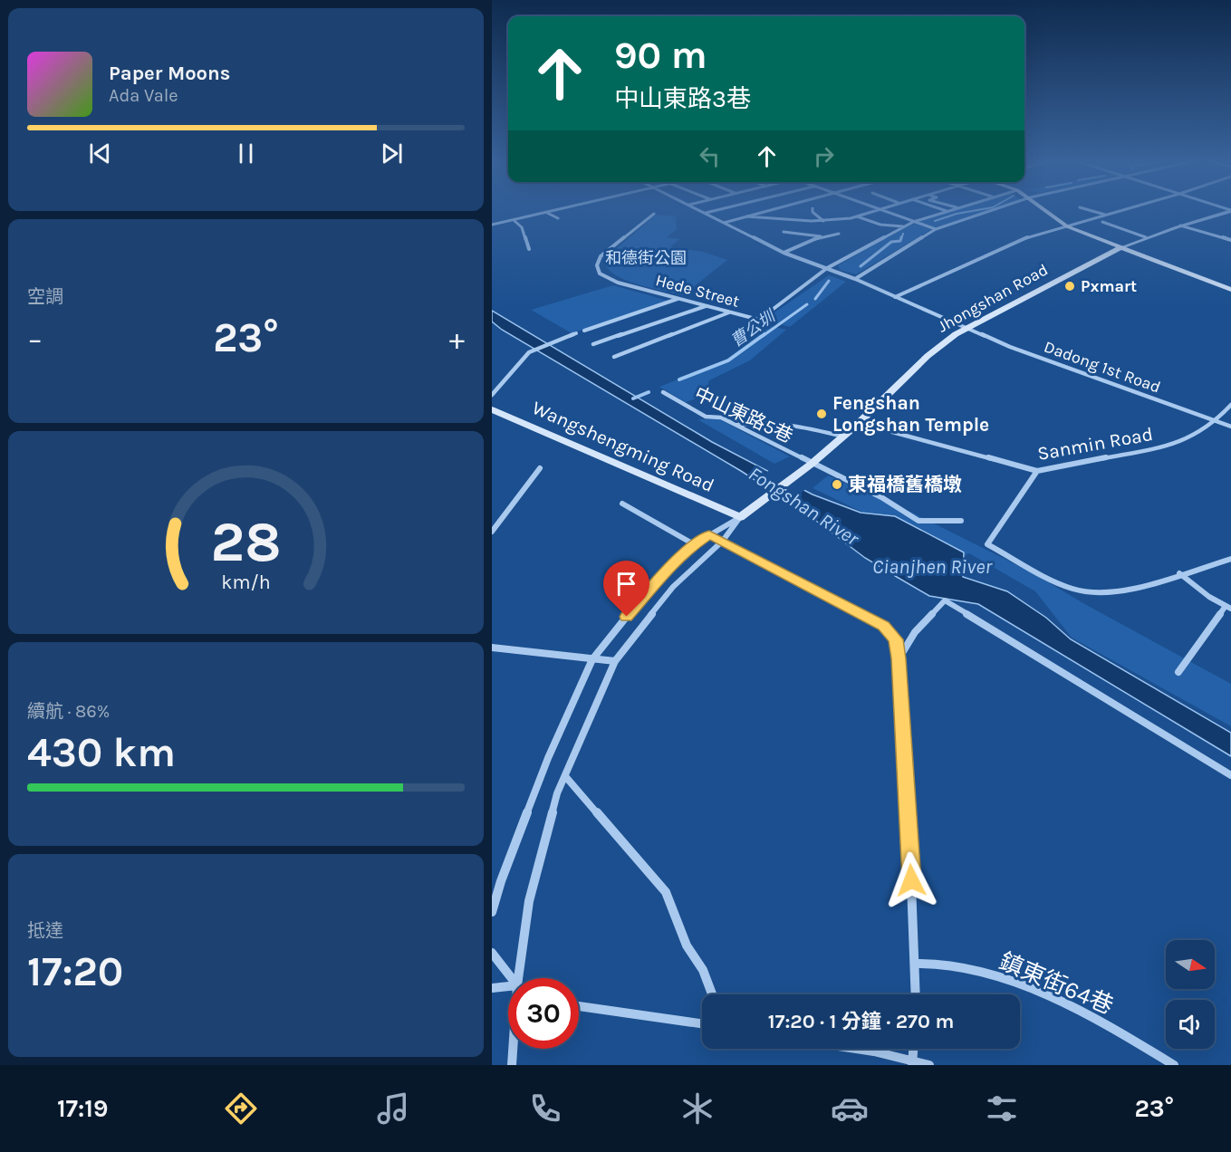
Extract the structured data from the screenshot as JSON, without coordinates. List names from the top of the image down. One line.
{"streets":{"main road":["Jhongshan Road","Wangshengming Road"],"street":["Hede Street","Dadong 1st Road","中山東路5巷","Sanmin Road","鎮東街64巷"]},"crossings":[["Hede Street","Dadong 1st Road"],["Jhongshan Road","Dadong 1st Road"],["Jhongshan Road","中山東路5巷"],["Jhongshan Road","Sanmin Road"],["Jhongshan Road","Wangshengming Road"],["Dadong 1st Road","Sanmin Road"]],"water":["曹公圳","Fongshan River","Cianjhen River"],"parks":["和德街公園"],"places":["Pxmart","Fengshan Longshan Temple","東福橋舊橋墩"],"north":"right","page":{"turn":["90 m","中山東路3巷"],"song":["Paper Moons","Ada Vale"],"tile":["空調",["續航 · 86%","430 km"],["抵達","17:20"]],"heat":["−","23°","+"],"limit":"30","trip":"17:20 · 1 分鐘 · 270 m","tabs":["17:19","23°"],"gauge":["28","km/h"]}}
